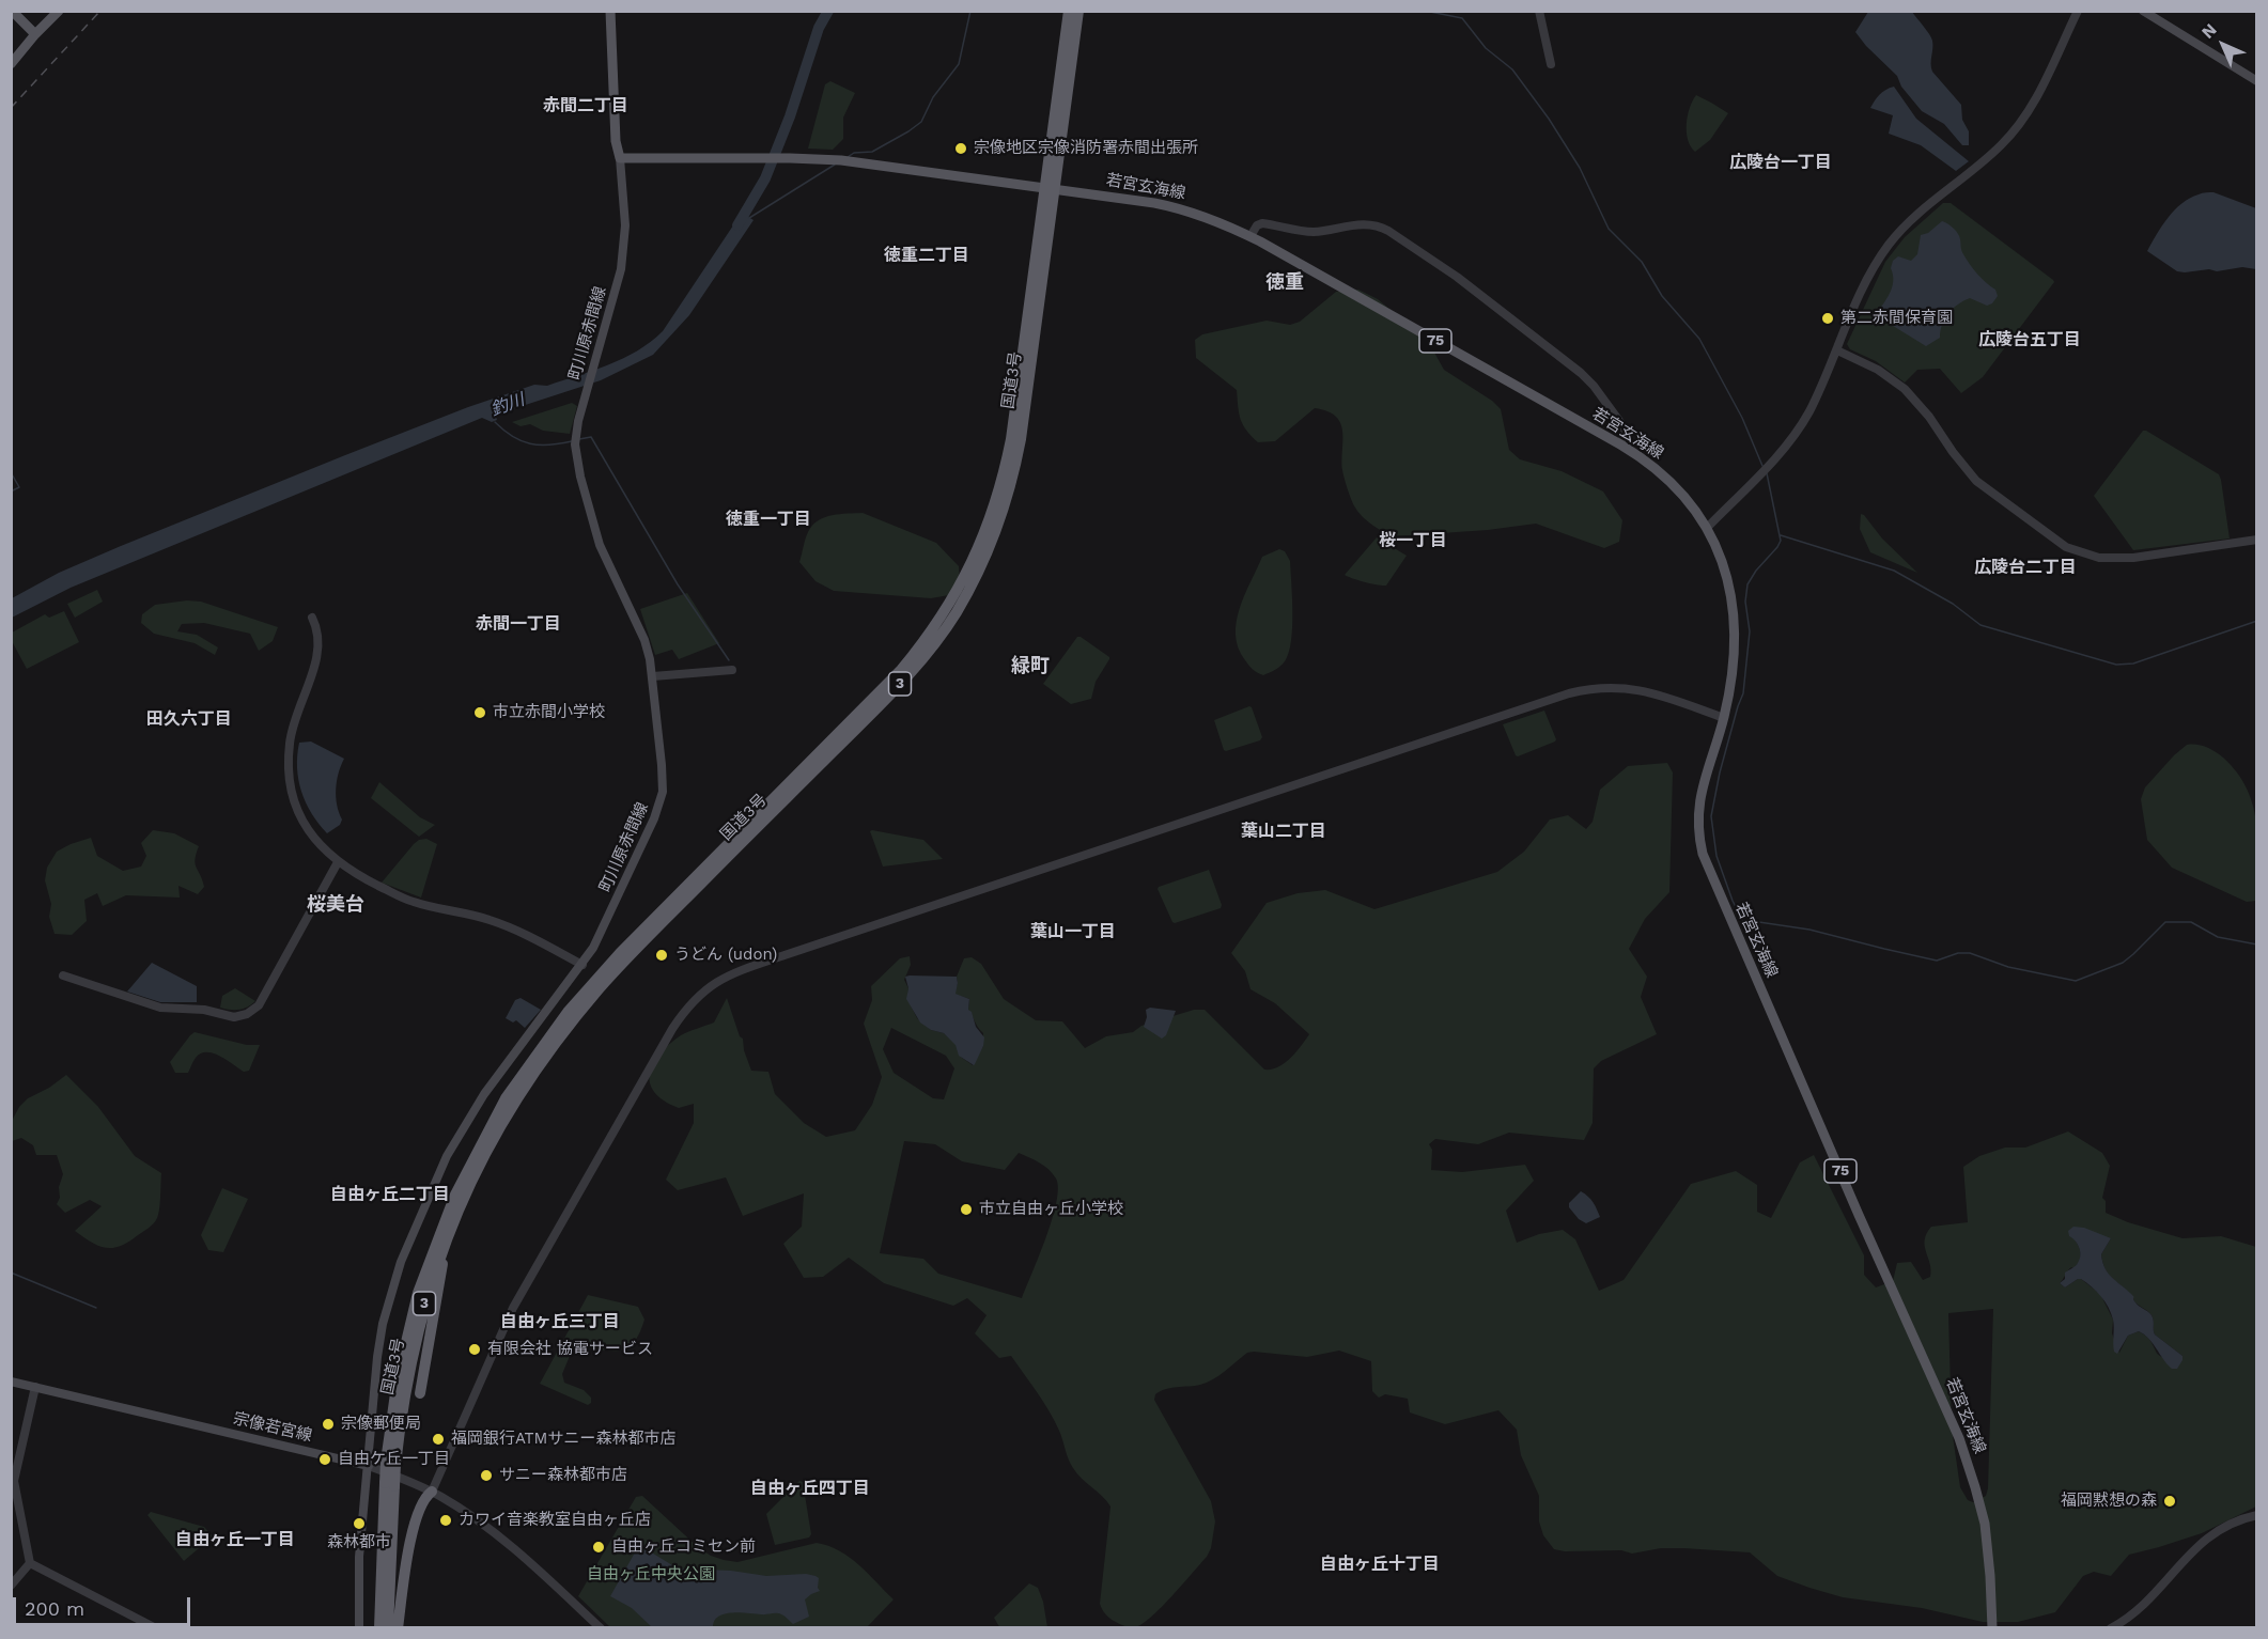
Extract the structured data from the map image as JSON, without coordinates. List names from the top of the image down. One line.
{"streets":{"highway":["国道3号","3"],"main road":["若宮玄海線","町川原赤間線","75","宗像若宮線"]},"crossings":[["若宮玄海線","町川原赤間線"],["若宮玄海線","国道3号"],["町川原赤間線","宗像若宮線"]],"districts":["赤間二丁目","広陵台一丁目","徳重二丁目","徳重","広陵台五丁目","徳重一丁目","桜一丁目","広陵台二丁目","赤間一丁目","緑町","田久六丁目","葉山二丁目","桜美台","葉山一丁目","自由ヶ丘二丁目","自由ヶ丘三丁目","自由ヶ丘四丁目","自由ヶ丘一丁目","自由ヶ丘十丁目"],"water":["釣川"],"parks":["自由ヶ丘中央公園"],"places":["宗像地区宗像消防署赤間出張所","第二赤間保育園","市立赤間小学校","うどん (udon)","市立自由ヶ丘小学校","有限会社 協電サービス","宗像郵便局","福岡銀行ATMサニー森林都市店","自由ケ丘一丁目","サニー森林都市店","福岡黙想の森","カワイ音楽教室自由ヶ丘店","森林都市","自由ヶ丘コミセン前"],"scale_bar":"200 m","north":"top left"}
